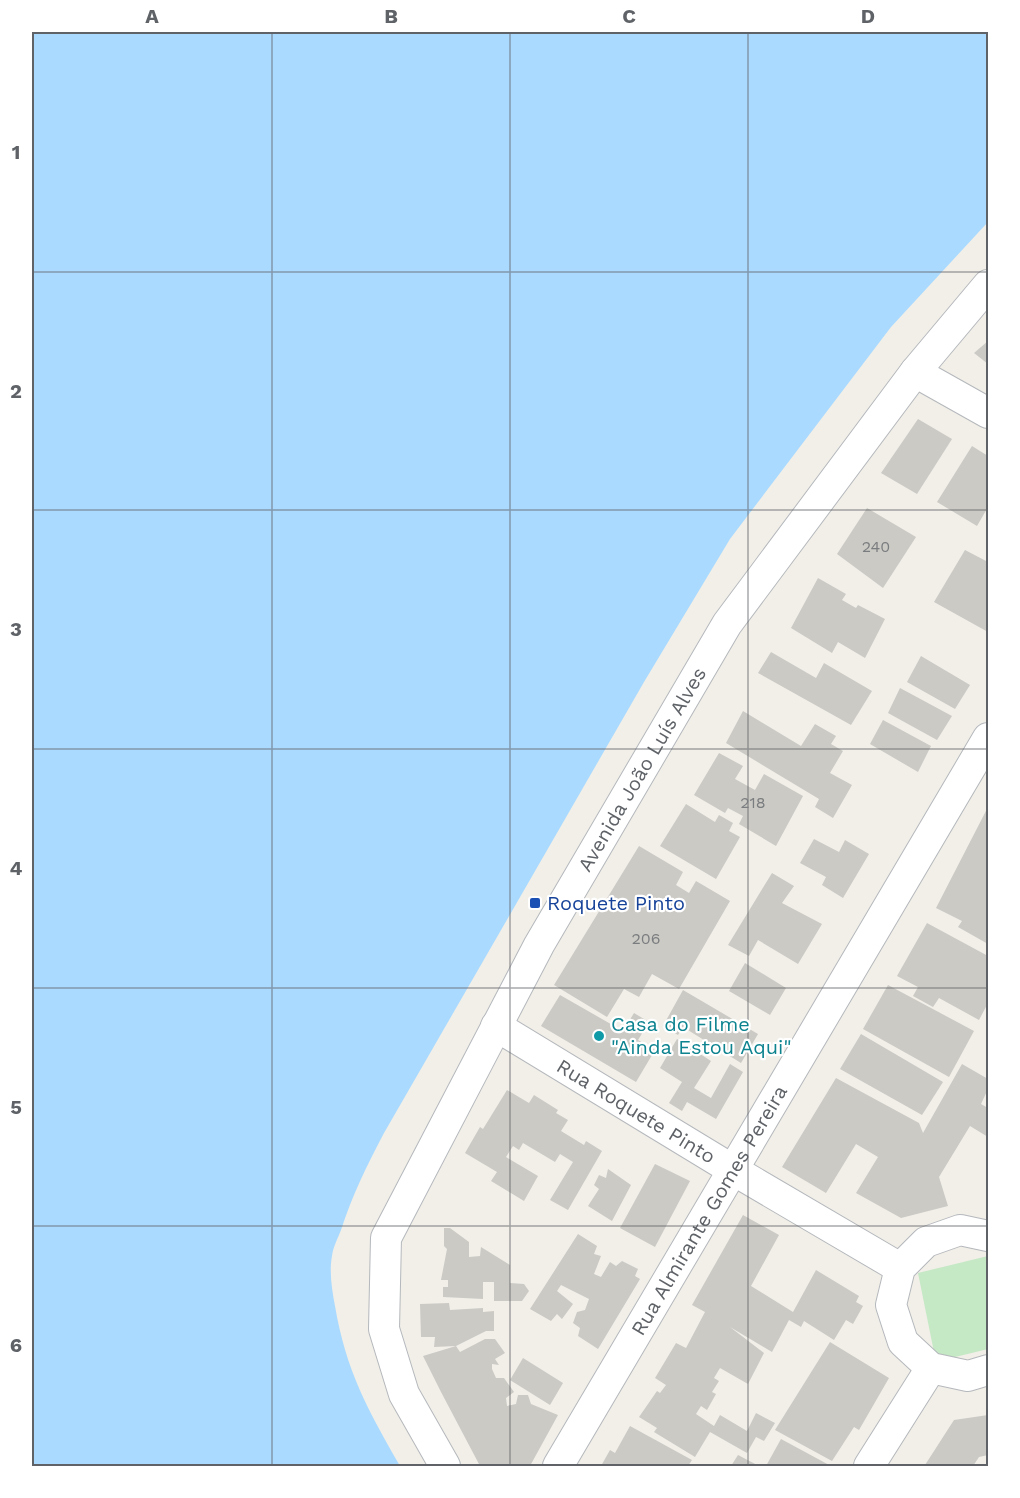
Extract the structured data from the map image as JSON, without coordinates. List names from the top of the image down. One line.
{"streets":{"street":["Avenida João Luís Alves","Rua Roquete Pinto","Rua Almirante Gomes Pereira"]},"crossings":[["Avenida João Luís Alves","Rua Roquete Pinto"],["Rua Roquete Pinto","Rua Almirante Gomes Pereira"]],"places":{"transit":["Roquete Pinto"],"other":["Casa do Filme \"Ainda Estou Aqui\""]},"house_numbers":["240","218","206"],"grid":{"columns":["A","B","C","D"],"rows":["1","2","3","4","5","6"]}}
